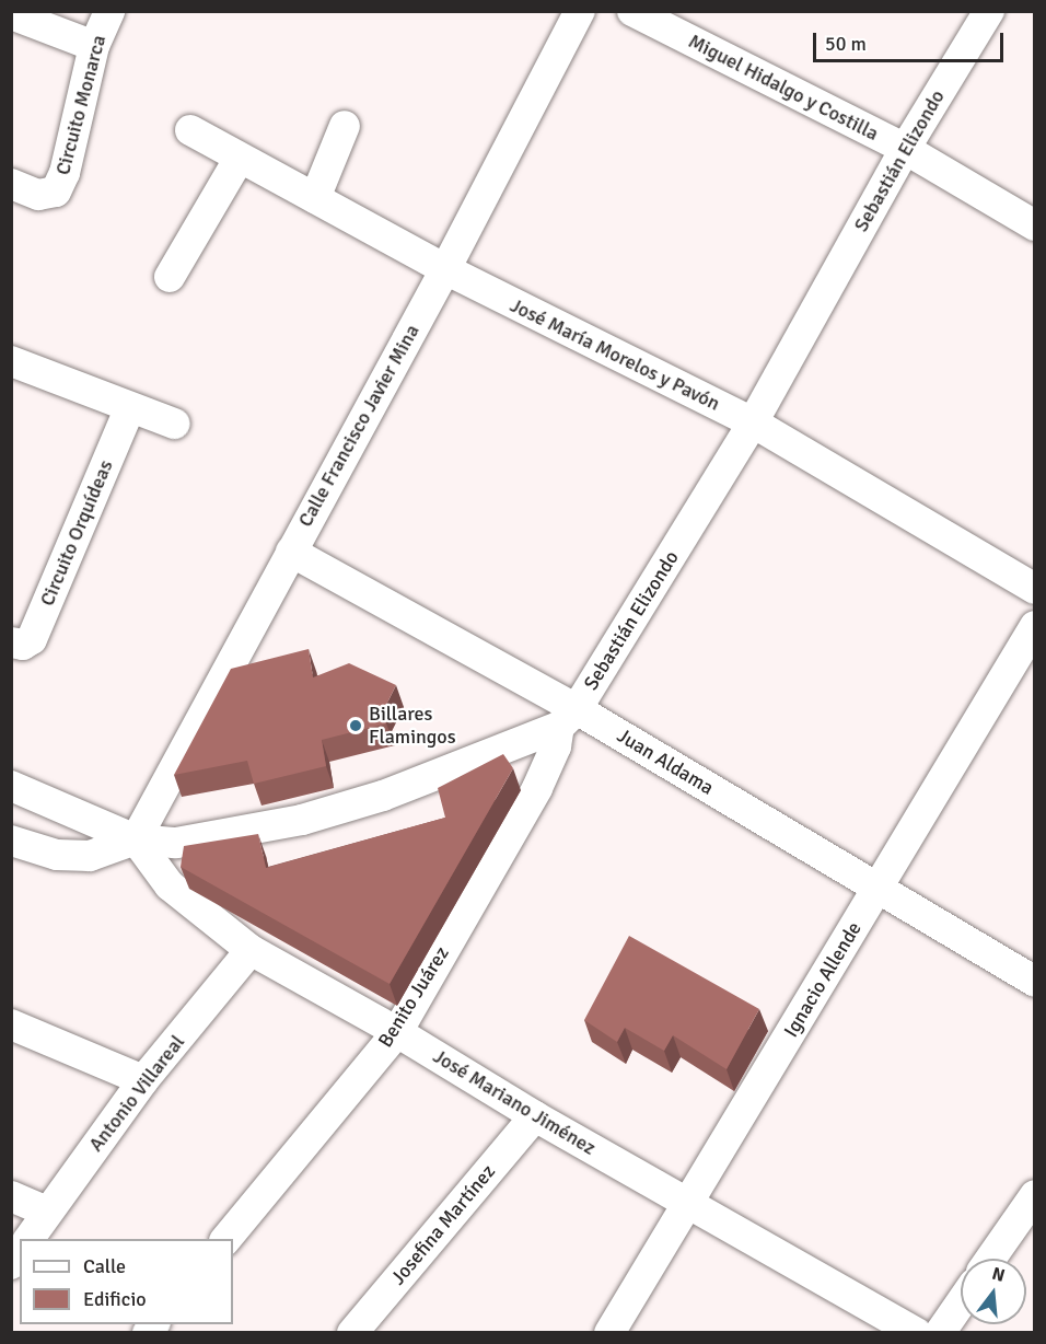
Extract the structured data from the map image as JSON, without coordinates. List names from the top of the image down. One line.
{"streets":{"street":["Miguel Hidalgo y Costilla","Circuito Monarca","Sebastián Elizondo","José María Morelos y Pavón","Calle Francisco Javier Mina","Circuito Orquídeas","Juan Aldama","Ignacio Allende","Benito Juárez","Antonio Villareal","José Mariano Jiménez","Josefina Martínez"]},"crossings":[["Miguel Hidalgo y Costilla","Sebastián Elizondo"],["Sebastián Elizondo","José María Morelos y Pavón"],["Sebastián Elizondo","Juan Aldama"],["Sebastián Elizondo","Benito Juárez"],["José María Morelos y Pavón","Calle Francisco Javier Mina"],["Calle Francisco Javier Mina","Juan Aldama"],["Calle Francisco Javier Mina","José Mariano Jiménez"],["Juan Aldama","Ignacio Allende"],["Juan Aldama","Benito Juárez"],["Ignacio Allende","José Mariano Jiménez"],["Benito Juárez","José Mariano Jiménez"],["Antonio Villareal","José Mariano Jiménez"],["José Mariano Jiménez","Josefina Martínez"]],"places":["Billares Flamingos"],"legend":["Calle","Edificio"],"scale_bar":"50 m","north":"top"}
